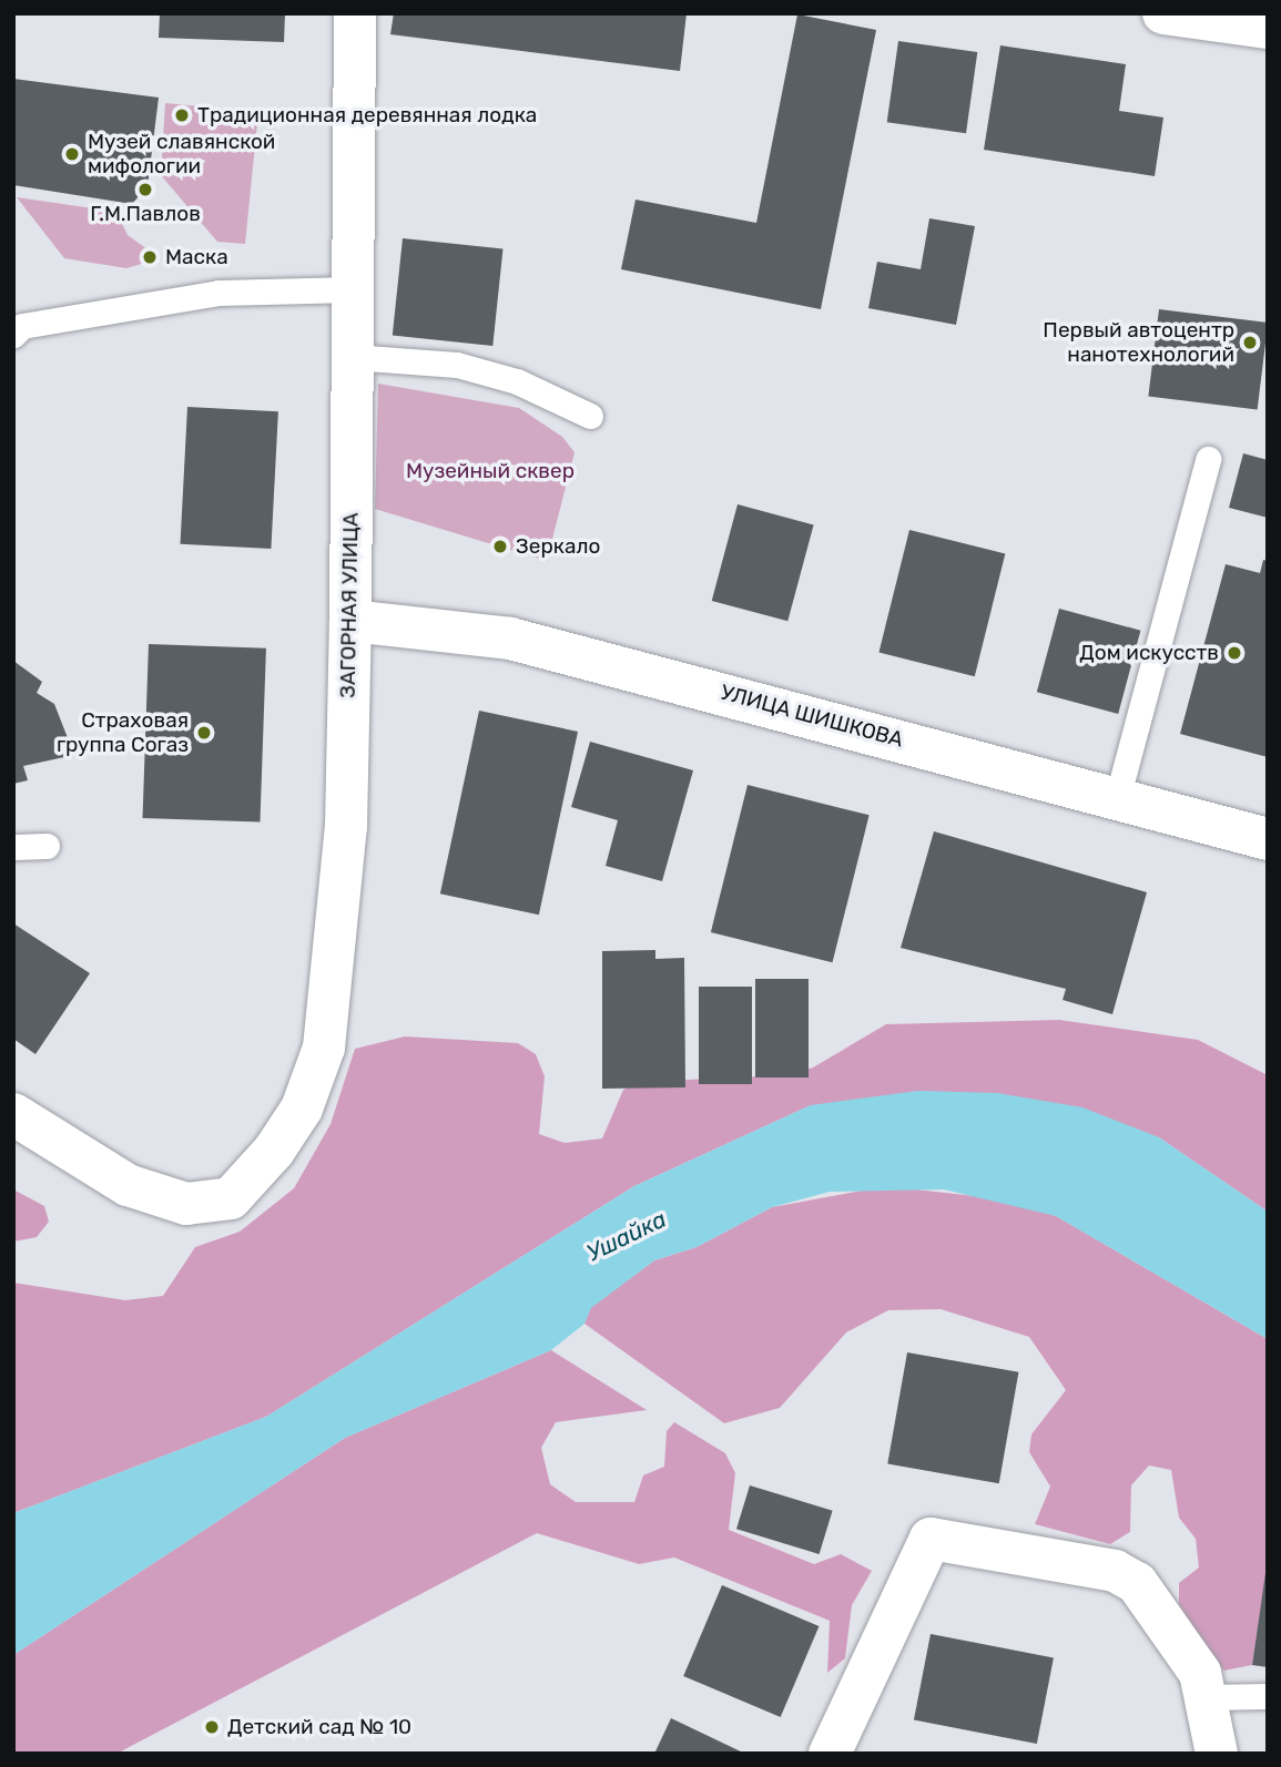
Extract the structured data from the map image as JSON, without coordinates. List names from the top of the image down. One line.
{"streets":{"street":["ЗАГОРНАЯ УЛИЦА","УЛИЦА ШИШКОВА"]},"crossings":[["ЗАГОРНАЯ УЛИЦА","УЛИЦА ШИШКОВА"]],"water":["Ушайка"],"parks":["Музейный сквер"],"places":["Традиционная деревянная лодка","Музей славянской мифологии","Г.М.Павлов","Маска","Первый автоцентр нанотехнологий","Зеркало","Дом искусств","Страховая группа Согаз","Детский сад № 10"]}
